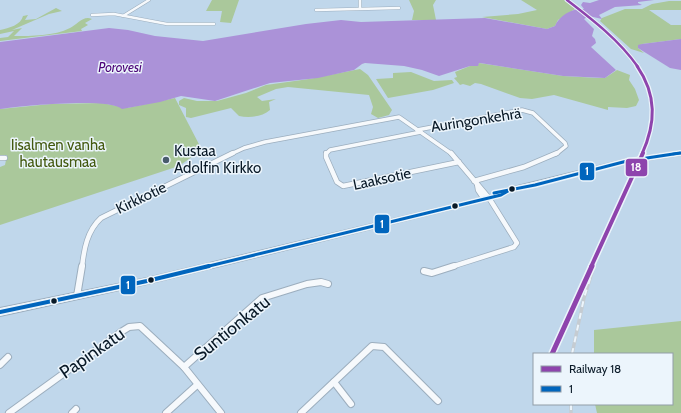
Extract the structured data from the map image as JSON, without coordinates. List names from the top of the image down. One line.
{"streets":{"street":["Auringonkehrä","Laaksotie","Kirkkotie","Suntionkatu","Papinkatu"]},"crossings":[["Auringonkehrä","Laaksotie"],["Auringonkehrä","Kirkkotie"],["Laaksotie","Kirkkotie"],["Suntionkatu","Papinkatu"]],"water":["Porovesi"],"parks":["Iisalmen vanha hautausmaa"],"places":["Kustaa Adolfin Kirkko"],"lines":["rail line 18","transit line 1"],"legend":["Railway 18","1"]}
